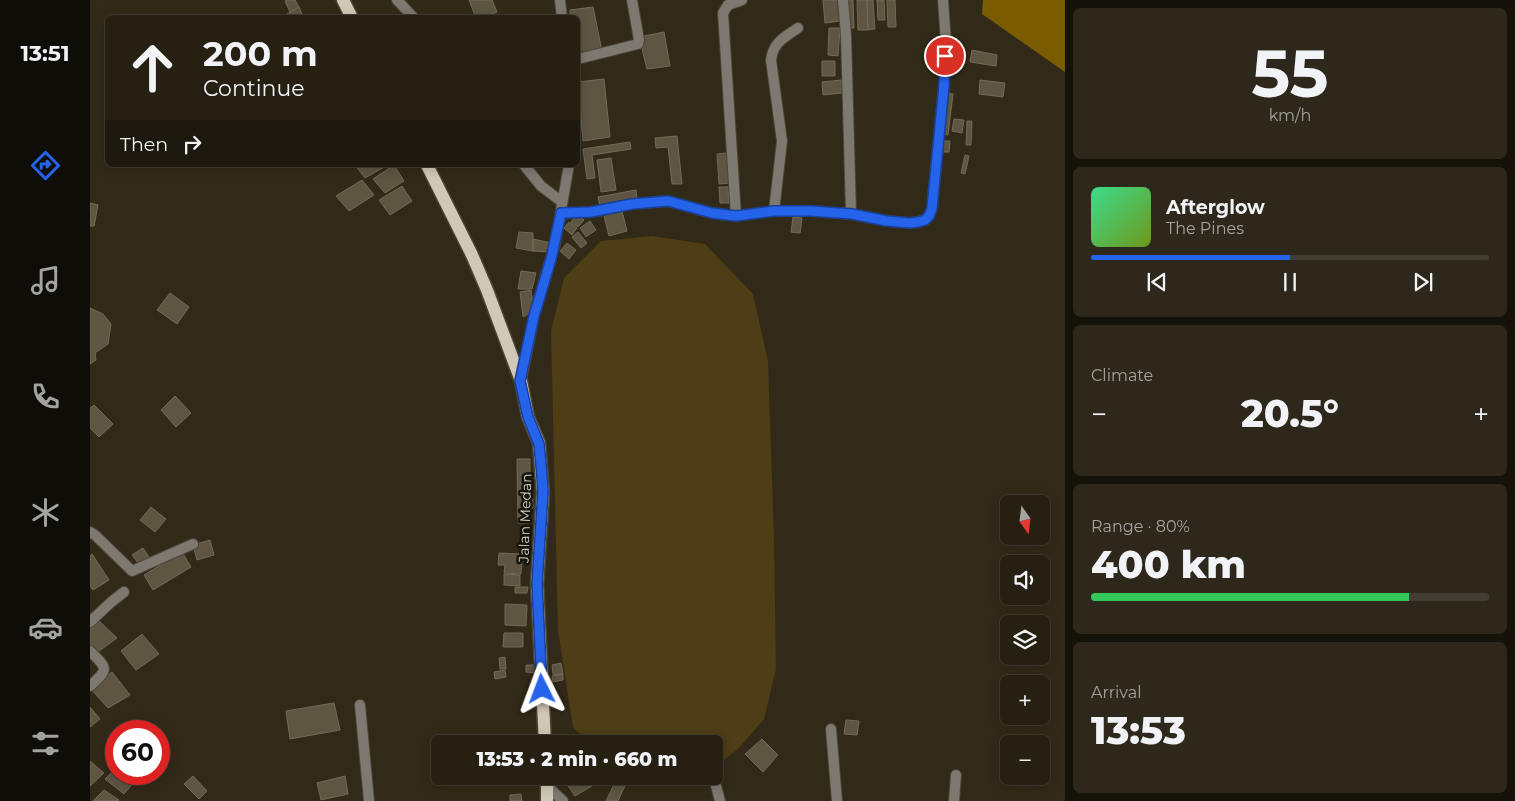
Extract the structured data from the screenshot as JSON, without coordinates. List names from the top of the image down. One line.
{"streets":{"main road":["Jalan Medan"]},"north":"bottom","page":{"tabs":"13:51","tile":[["55","km/h"],"Climate",["Range · 80%","400 km"],["Arrival","13:53"]],"turn":["200 m","Continue"],"then":"Then","song":["Afterglow","The Pines"],"heat":["−","20.5°","+"],"map_buttons":["+","−"],"limit":"60","trip":"13:53 · 2 min · 660 m"}}
